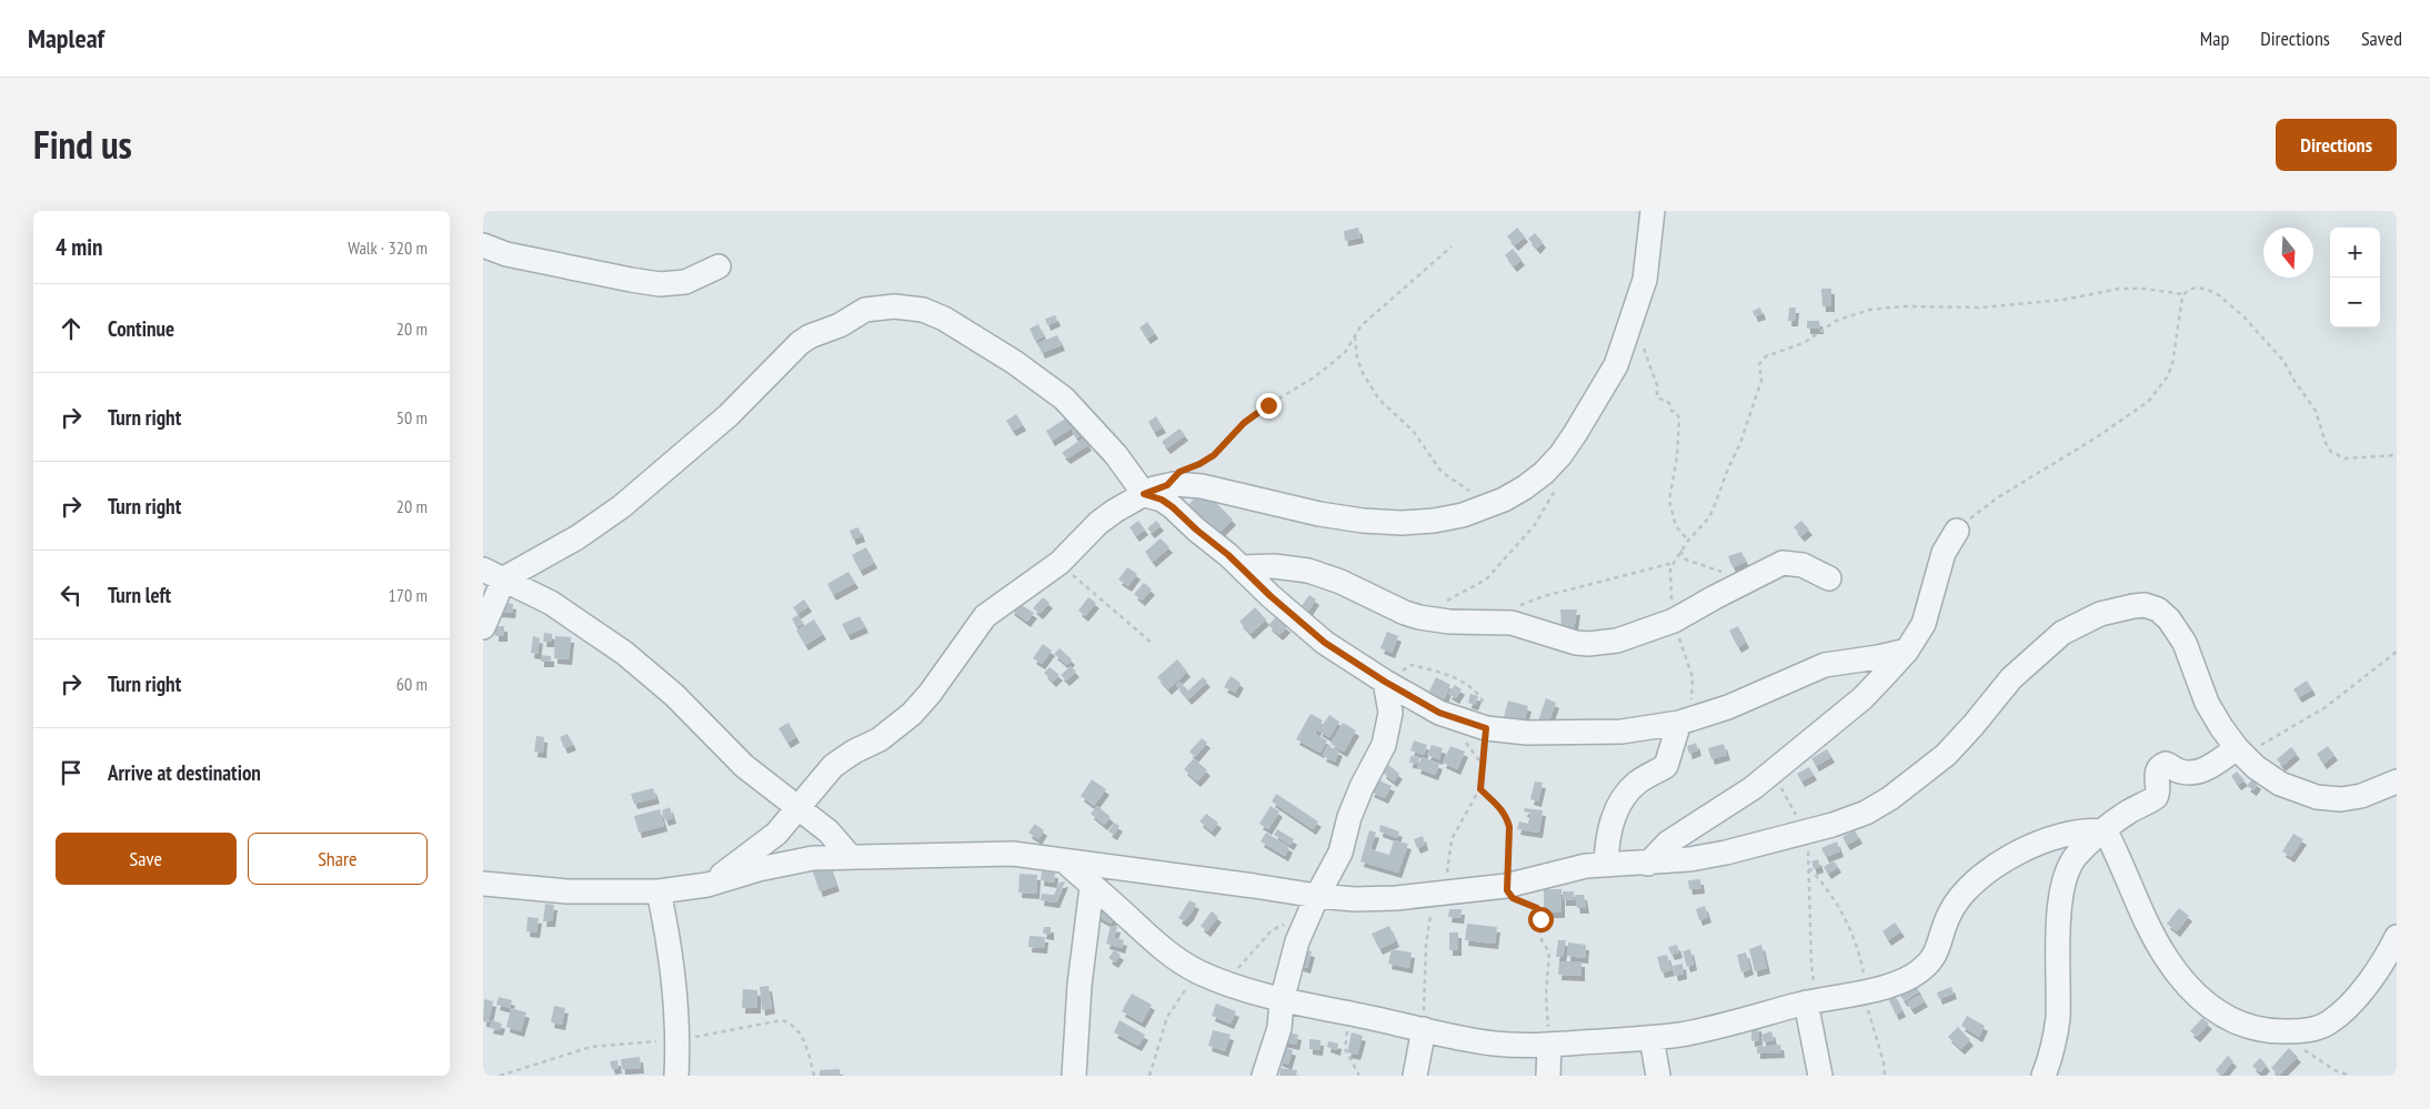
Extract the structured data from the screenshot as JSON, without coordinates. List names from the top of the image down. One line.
{"north":"bottom","page":{"header":"Mapleaf","nav":["Map","Directions","Saved"],"title":"Find us","buttons":["Directions",["Save","Share"]],"heading":["4 min","Walk · 320 m"],"map_buttons":["+","−"],"list":[["Continue","20 m"],["Turn right","50 m"],["Turn right","20 m"],["Turn left","170 m"],["Turn right","60 m"],"Arrive at destination"]}}
